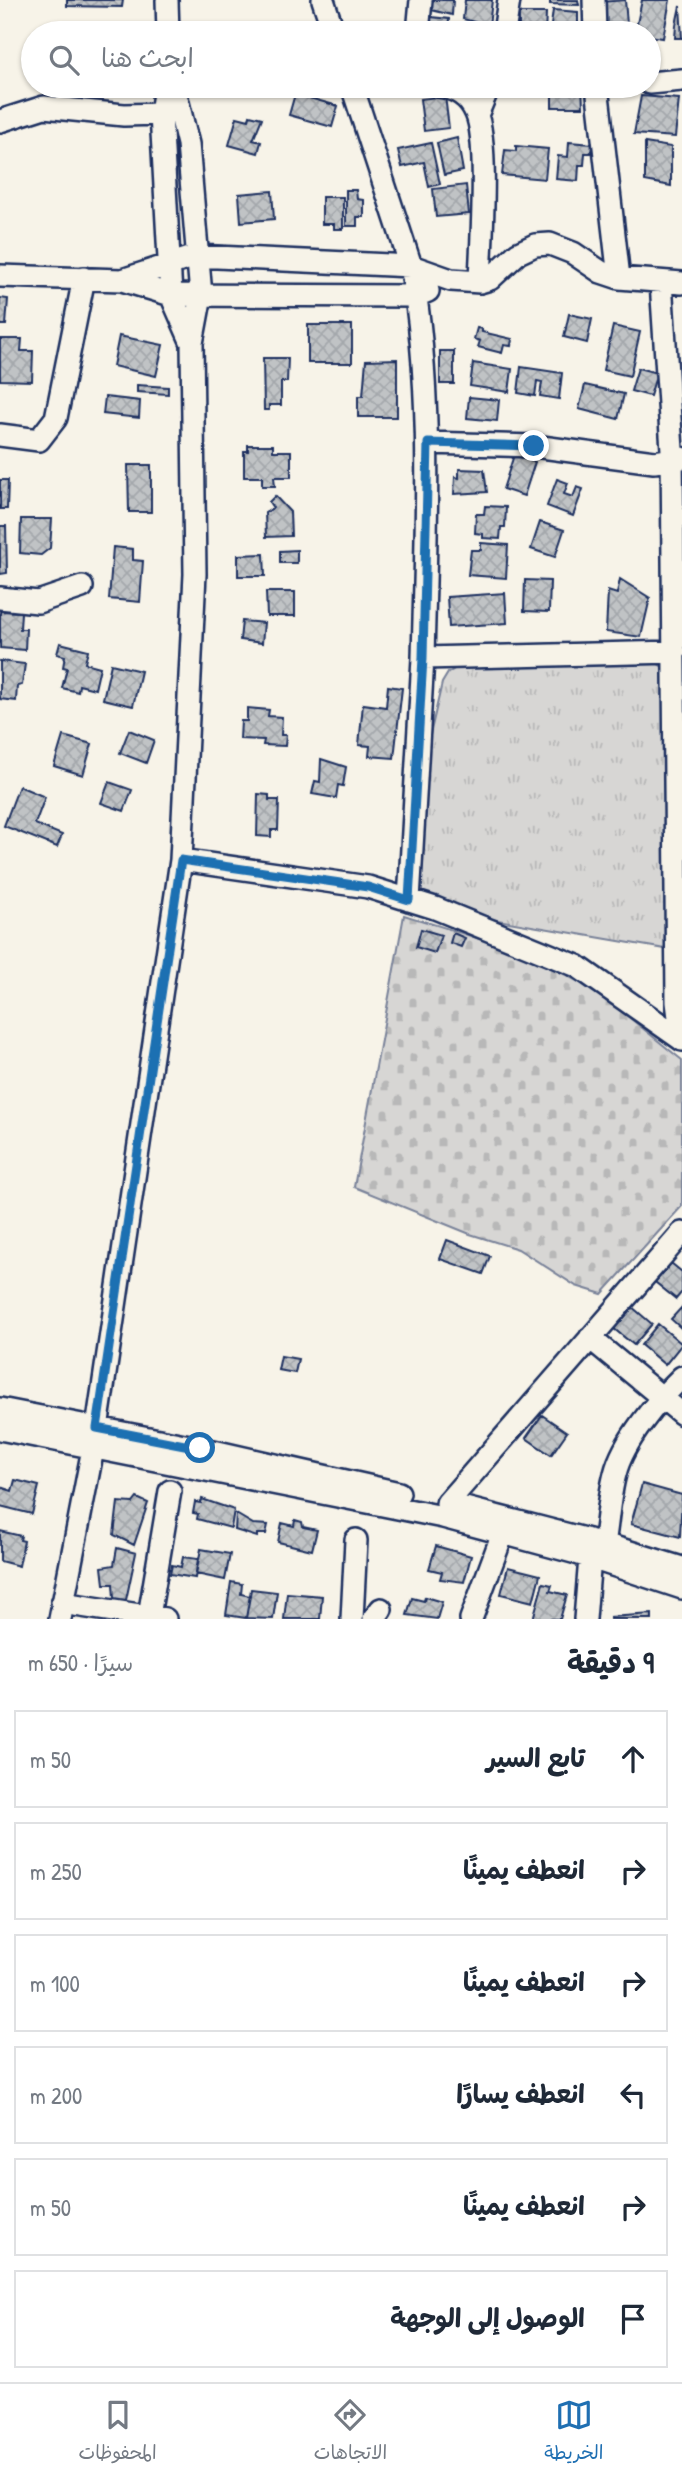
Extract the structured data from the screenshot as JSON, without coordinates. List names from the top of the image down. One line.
{"page":{"search":"ابحث هنا","heading":["9 دقيقة","سيرًا · 650 m"],"list":[["تابع السير","50 m"],["انعطف يمينًا","250 m"],["انعطف يمينًا","100 m"],["انعطف يسارًا","200 m"],["انعطف يمينًا","50 m"],"الوصول إلى الوجهة"],"nav":["الخريطة","الاتجاهات","المحفوظات"]}}
